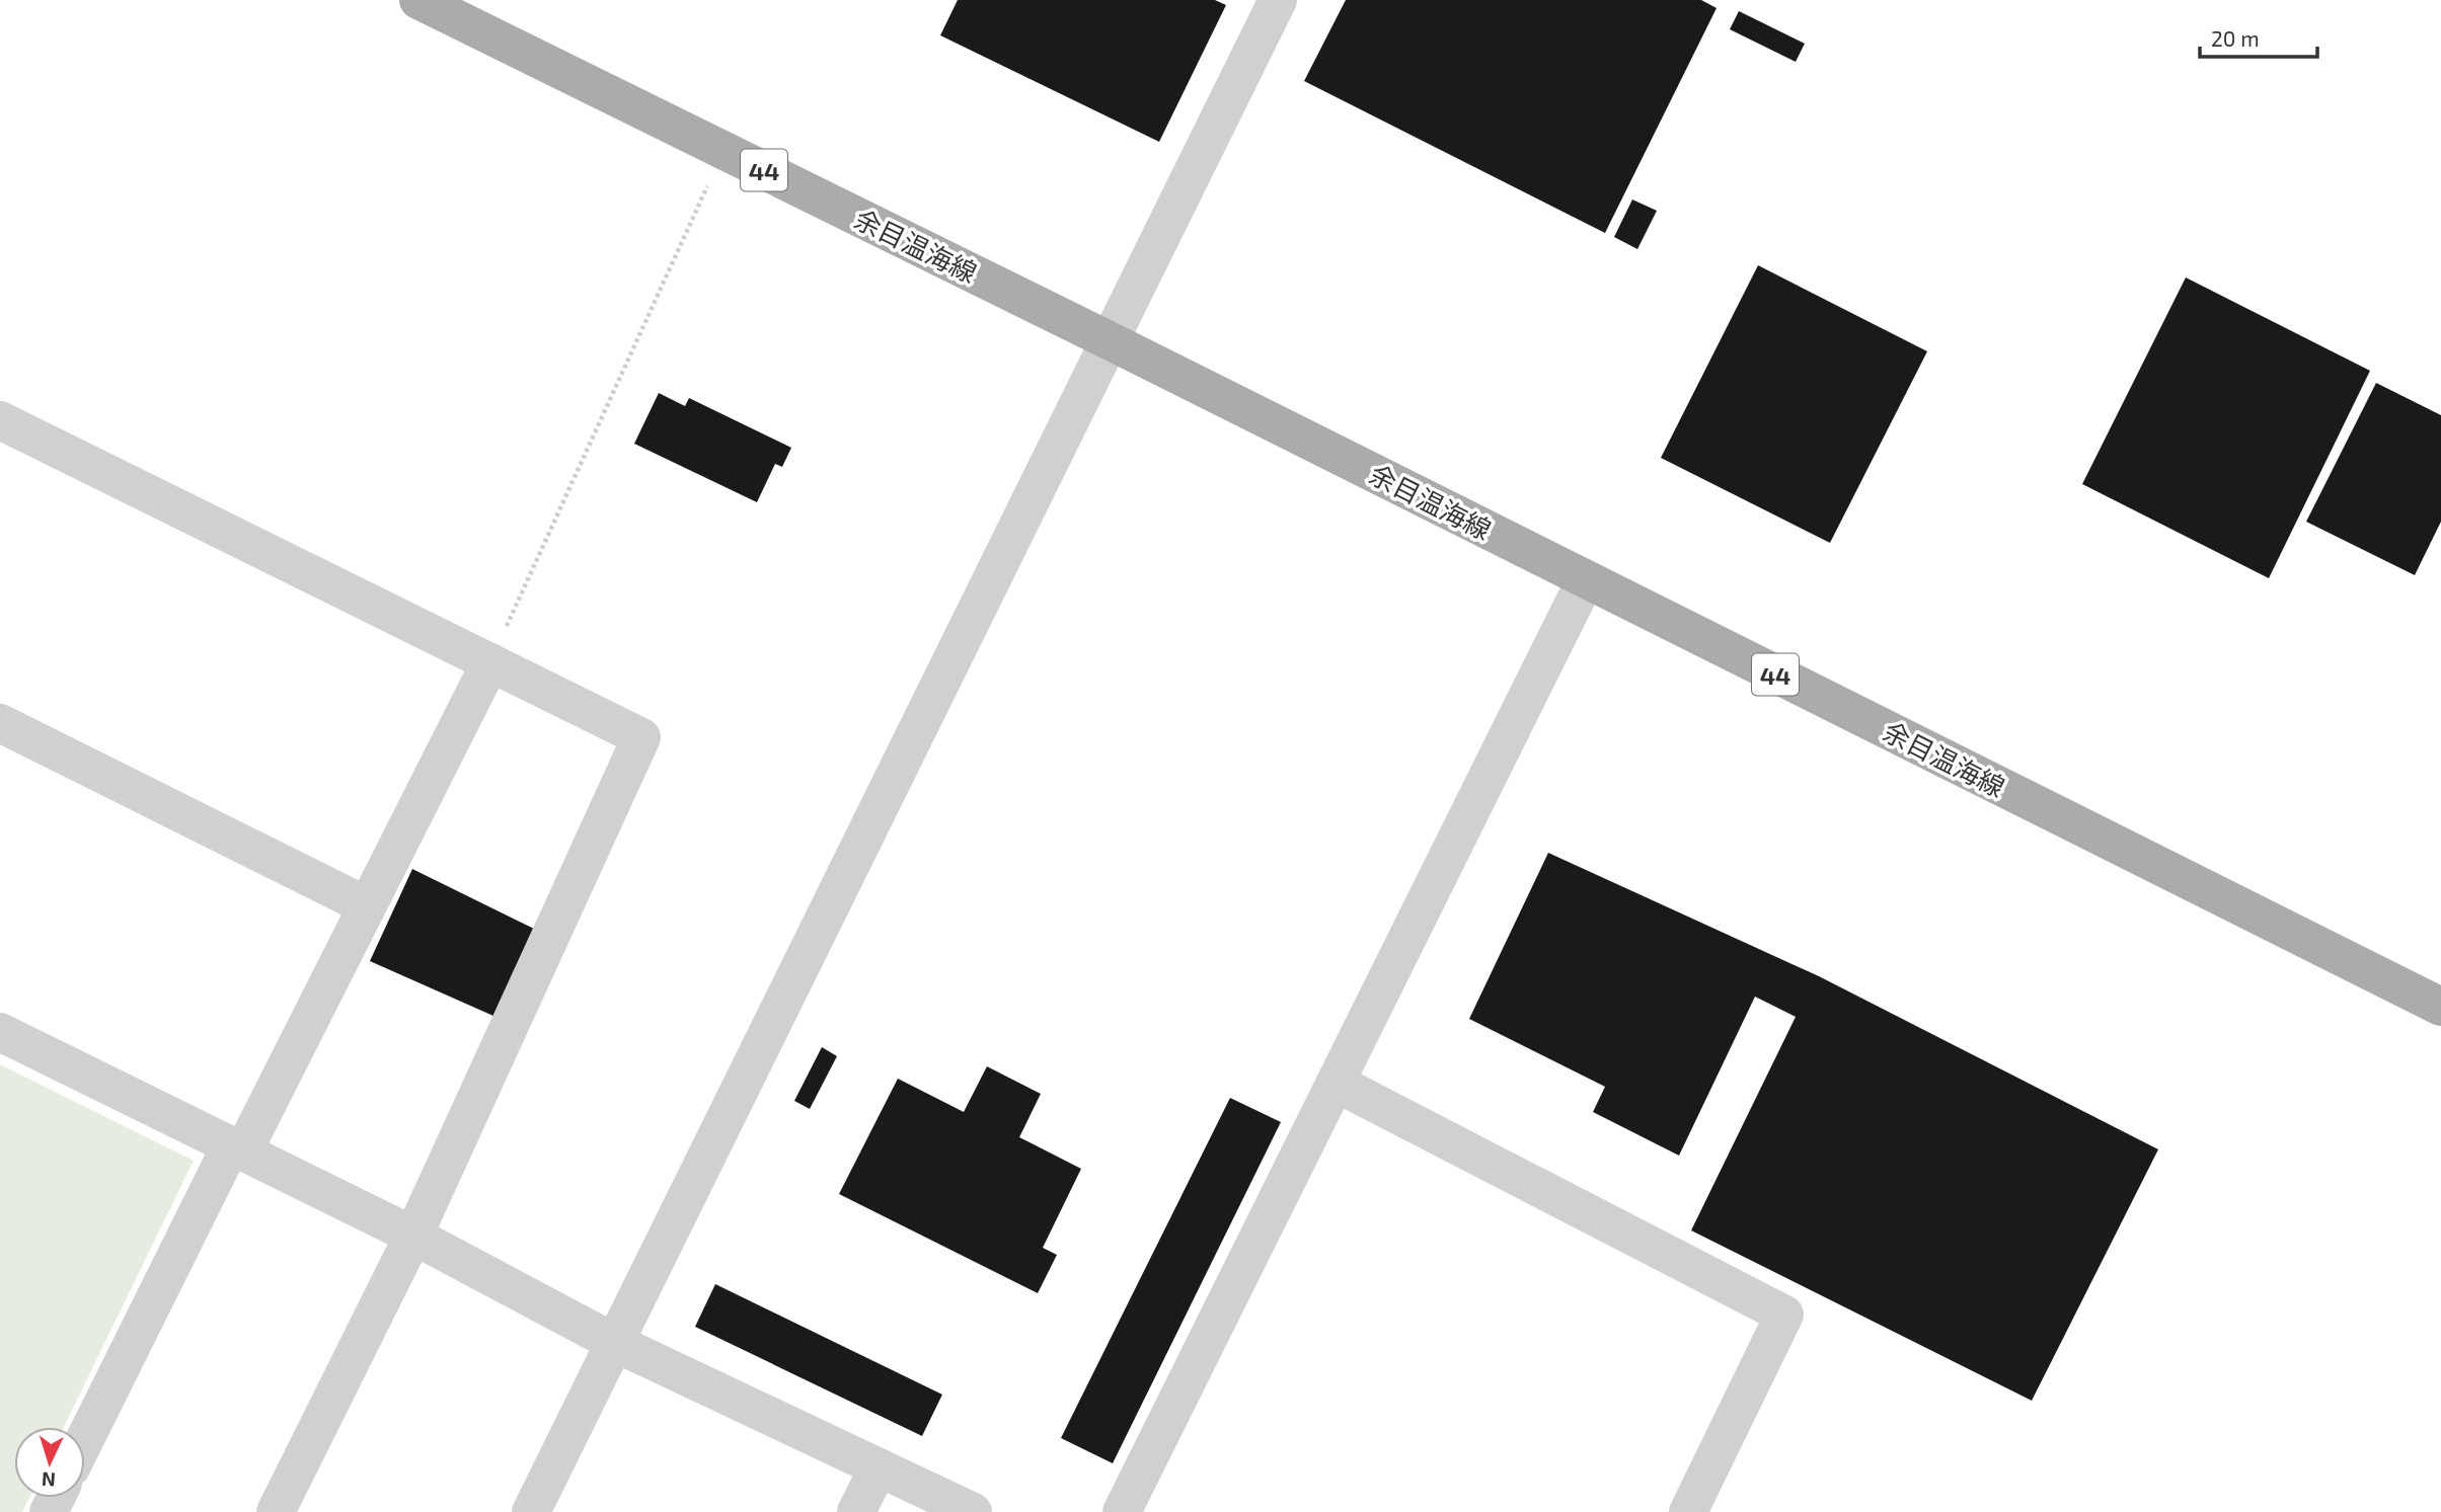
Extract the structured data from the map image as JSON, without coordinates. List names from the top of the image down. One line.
{"streets":{"main road":["44","余目温海線"]},"scale_bar":"20 m","north":"bottom"}
